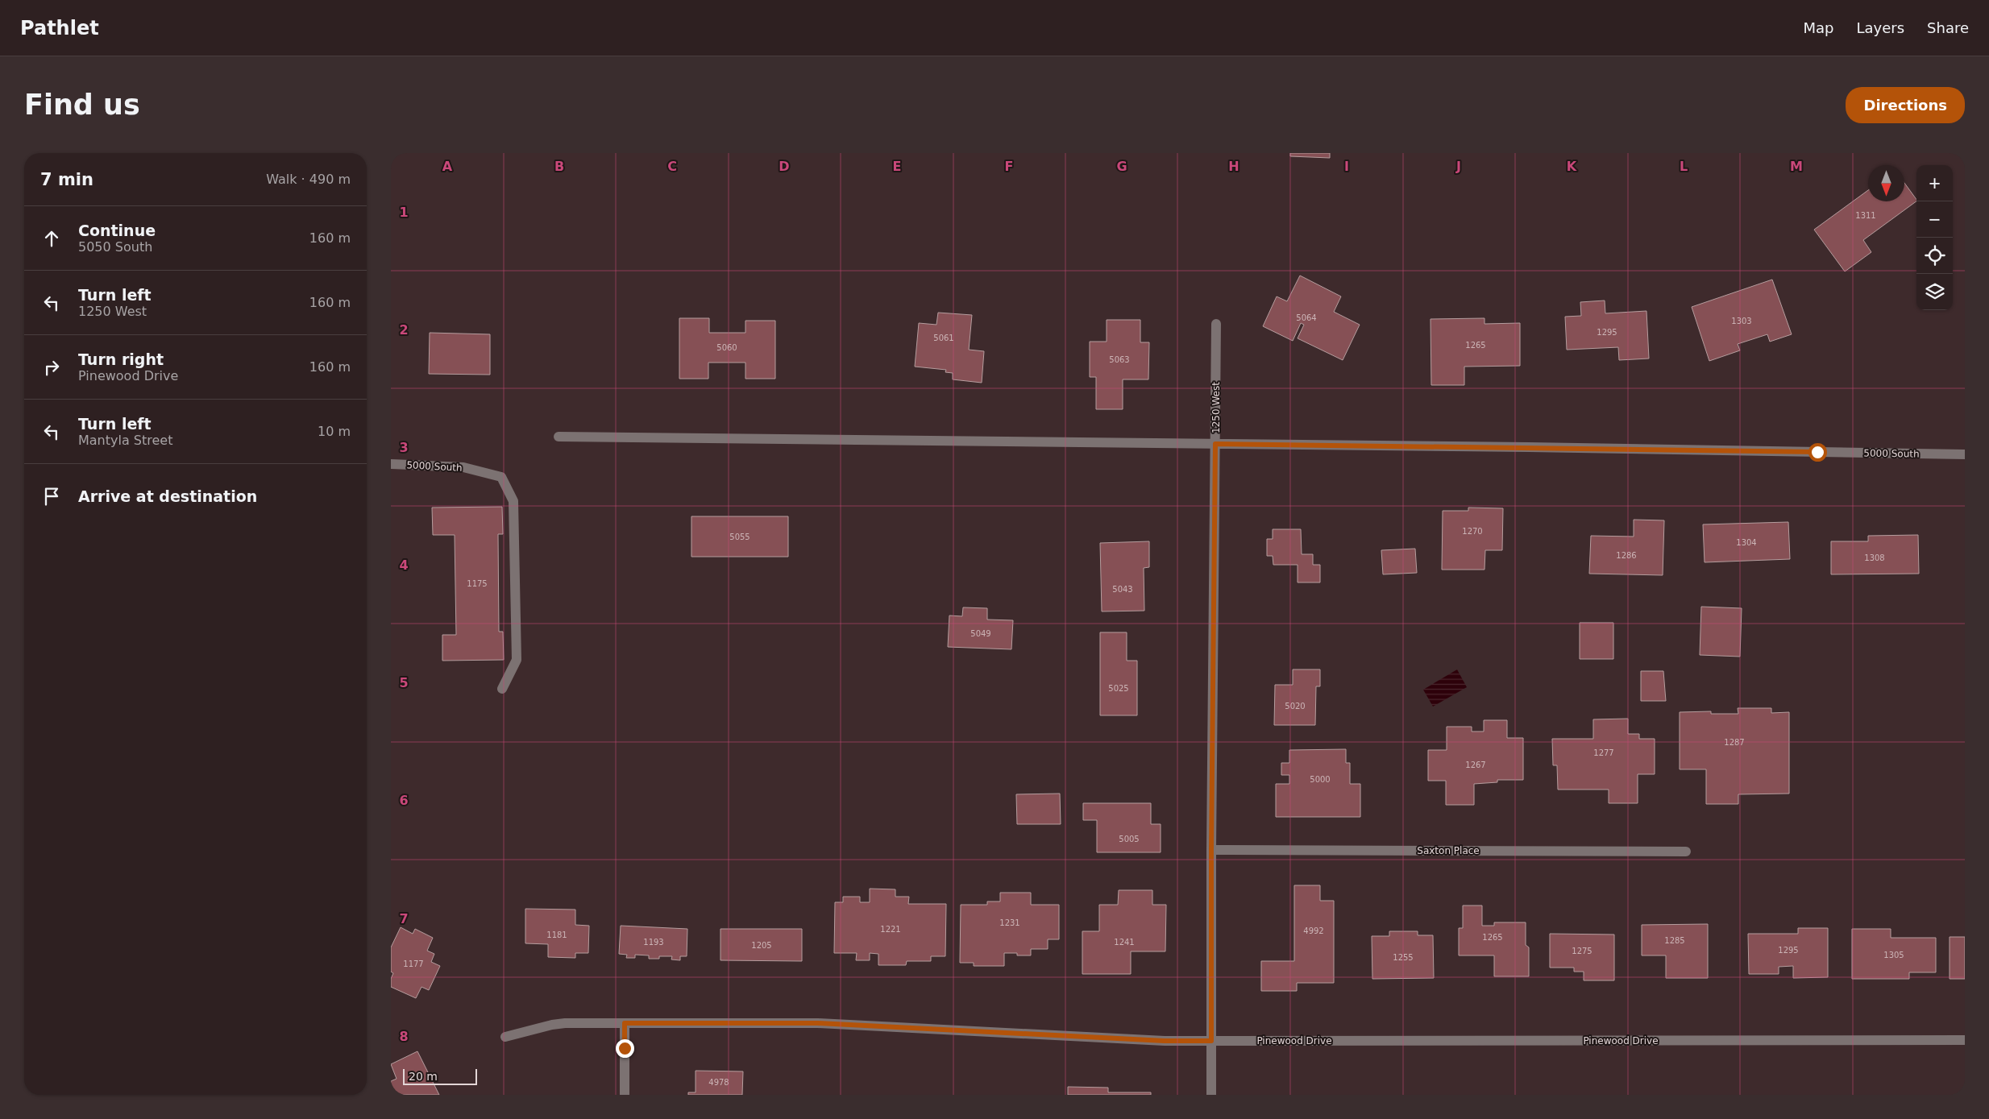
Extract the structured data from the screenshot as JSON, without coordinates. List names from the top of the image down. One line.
{"streets":{"street":["1250 West","5000 South","Saxton Place","Pinewood Drive"]},"crossings":[["1250 West","5000 South"],["1250 West","Saxton Place"],["1250 West","Pinewood Drive"]],"house_numbers":["1311","5064","1303","1295","5061","1265","5060","5063","1270","5055","1304","1286","1308","1175","5043","5049","5025","5020","1287","1277","1267","5000","5005","1231","1221","4992","1181","1265","1285","1193","1241","1205","1295","1275","1305","1255","1177","4978"],"scale_bar":"20 m","north":"bottom","page":{"header":"Pathlet","nav":["Map","Layers","Share"],"buttons":"Directions","title":"Find us","heading":["7 min","Walk · 490 m"],"map_buttons":["+","−"],"list":[["Continue","5050 South","160 m"],["Turn left","1250 West","160 m"],["Turn right","Pinewood Drive","160 m"],["Turn left","Mantyla Street","10 m"],"Arrive at destination"],"scale":"20 m"},"grid":{"columns":["A","B","C","D","E","F","G","H","I","J","K","L","M"],"rows":["1","2","3","4","5","6","7","8"]}}
